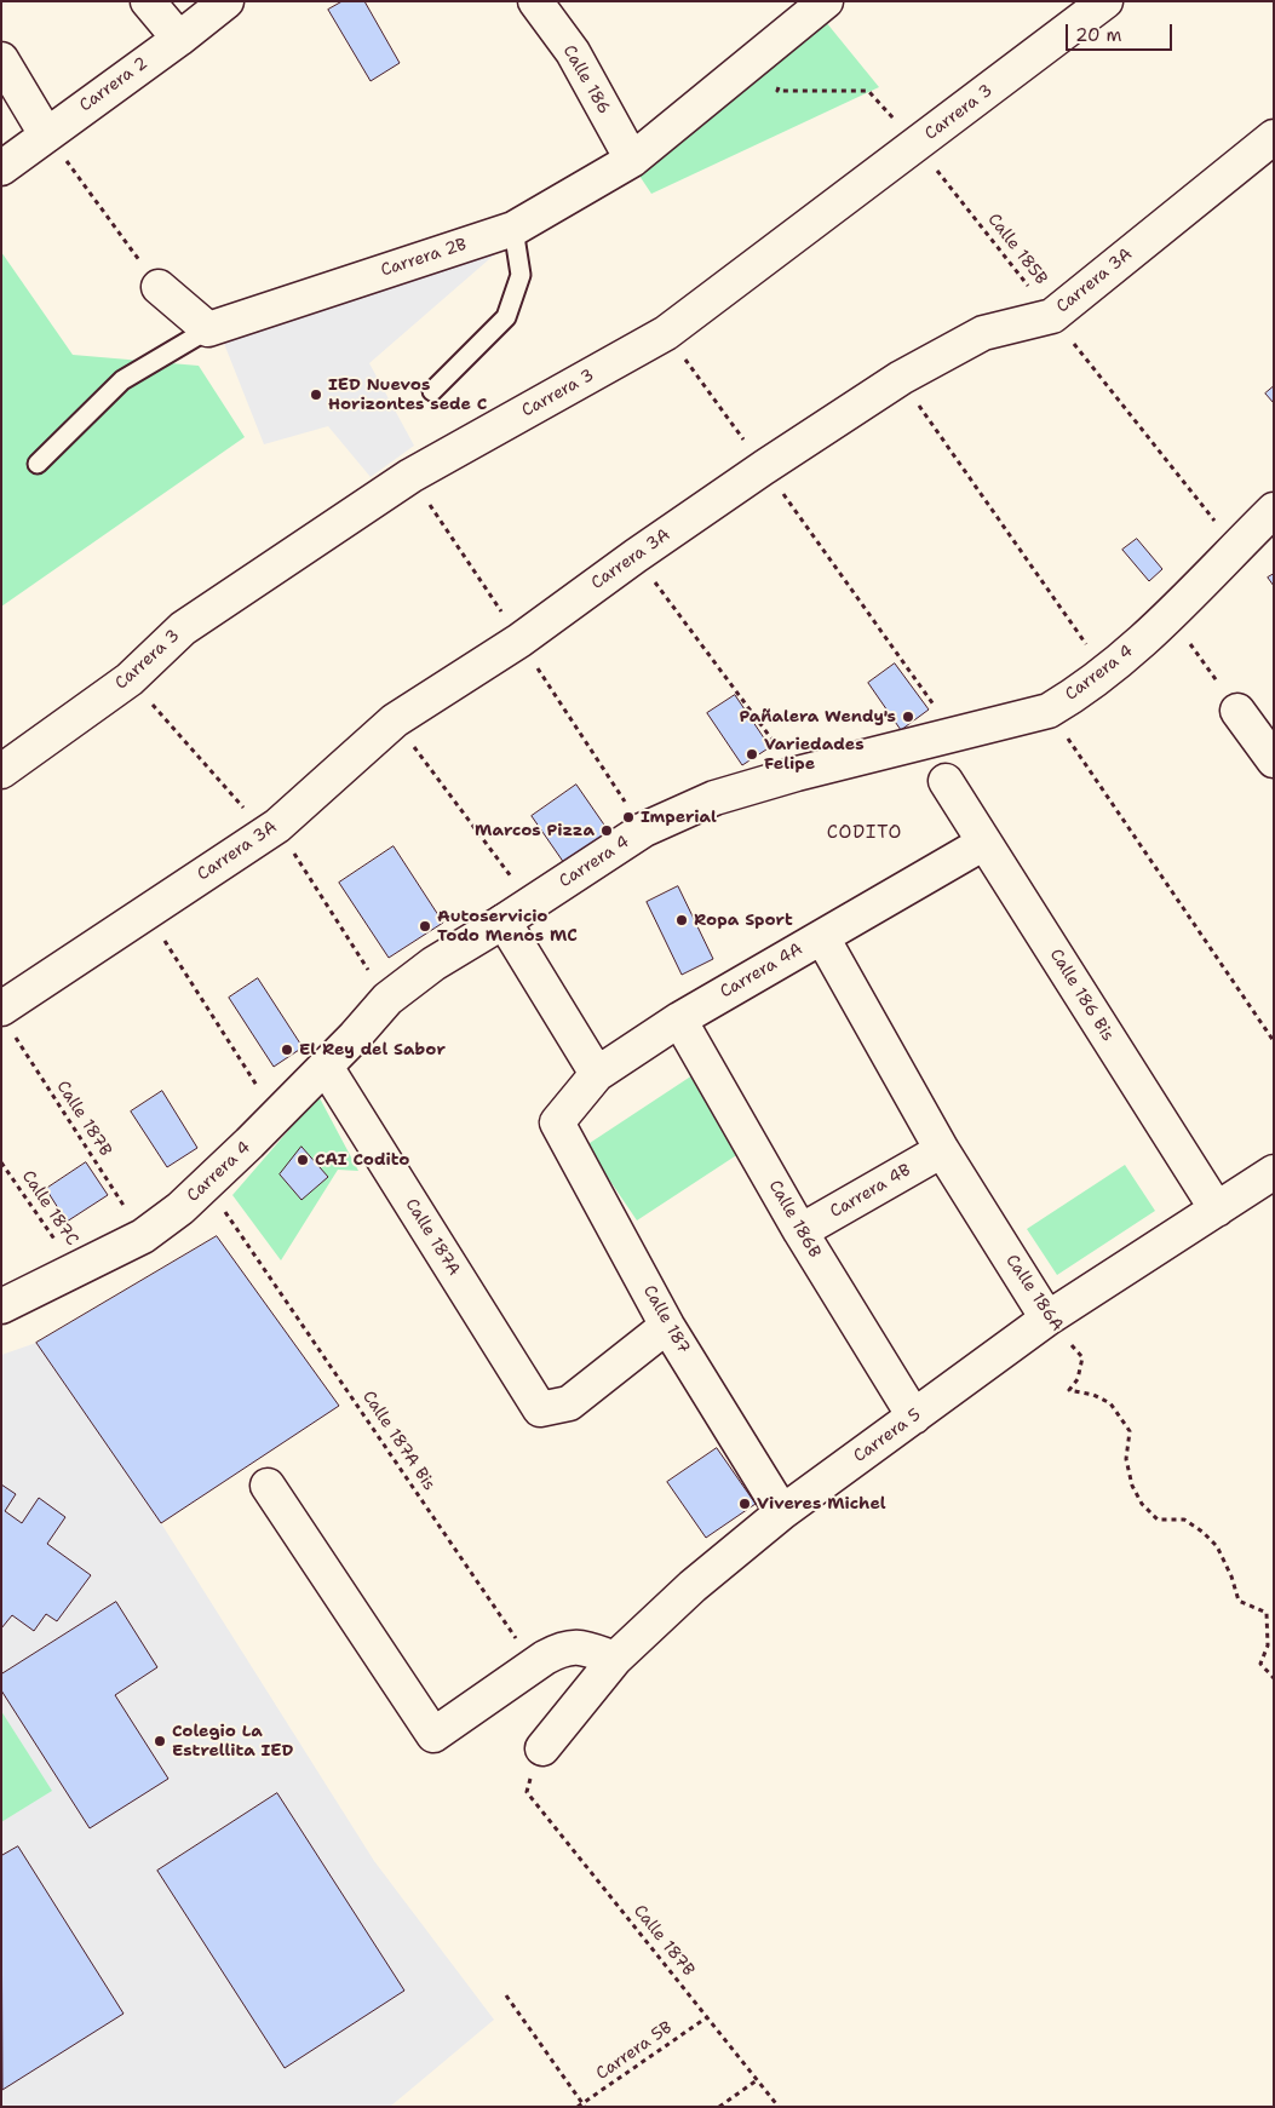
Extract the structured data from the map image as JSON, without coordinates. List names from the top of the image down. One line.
{"streets":{"street":["Calle 186","Carrera 2","Carrera 3","Carrera 2B","Carrera 3A","Carrera 4","Carrera 4A","Calle 186 Bis","Carrera 4B","Calle 186B","Calle 187A","Calle 186A","Calle 187","Carrera 5"],"path":["Calle 185B","Calle 187B","Calle 187C","Calle 187A Bis","Carrera 5B"]},"crossings":[["Calle 186","Carrera 2B"],["Carrera 3","Calle 185B"],["Calle 185B","Carrera 3A"],["Calle 185B","Carrera 4"],["Carrera 3A","Calle 187B"],["Carrera 4","Calle 187B"],["Carrera 4","Calle 187C"],["Carrera 4","Calle 187A"],["Carrera 4","Calle 187A Bis"],["Carrera 4A","Calle 186 Bis"],["Carrera 4A","Calle 186B"],["Carrera 4A","Calle 186A"],["Carrera 4A","Calle 187"],["Calle 186 Bis","Carrera 5"],["Calle 187B","Carrera 5B"],["Carrera 4B","Calle 186B"],["Carrera 4B","Calle 186A"],["Calle 186B","Carrera 5"],["Calle 187A","Calle 187"],["Calle 186A","Carrera 5"],["Calle 187","Carrera 5"]],"districts":["CODITO"],"places":["IED Nuevos Horizontes sede C","Pañalera Wendy's","Variedades Felipe","Imperial","Marcos Pizza","Ropa Sport","Autoservicio Todo Menos MC","El Rey del Sabor","CAI Codito","Viveres Michel","Colegio La Estrellita IED"],"scale_bar":"20 m"}
